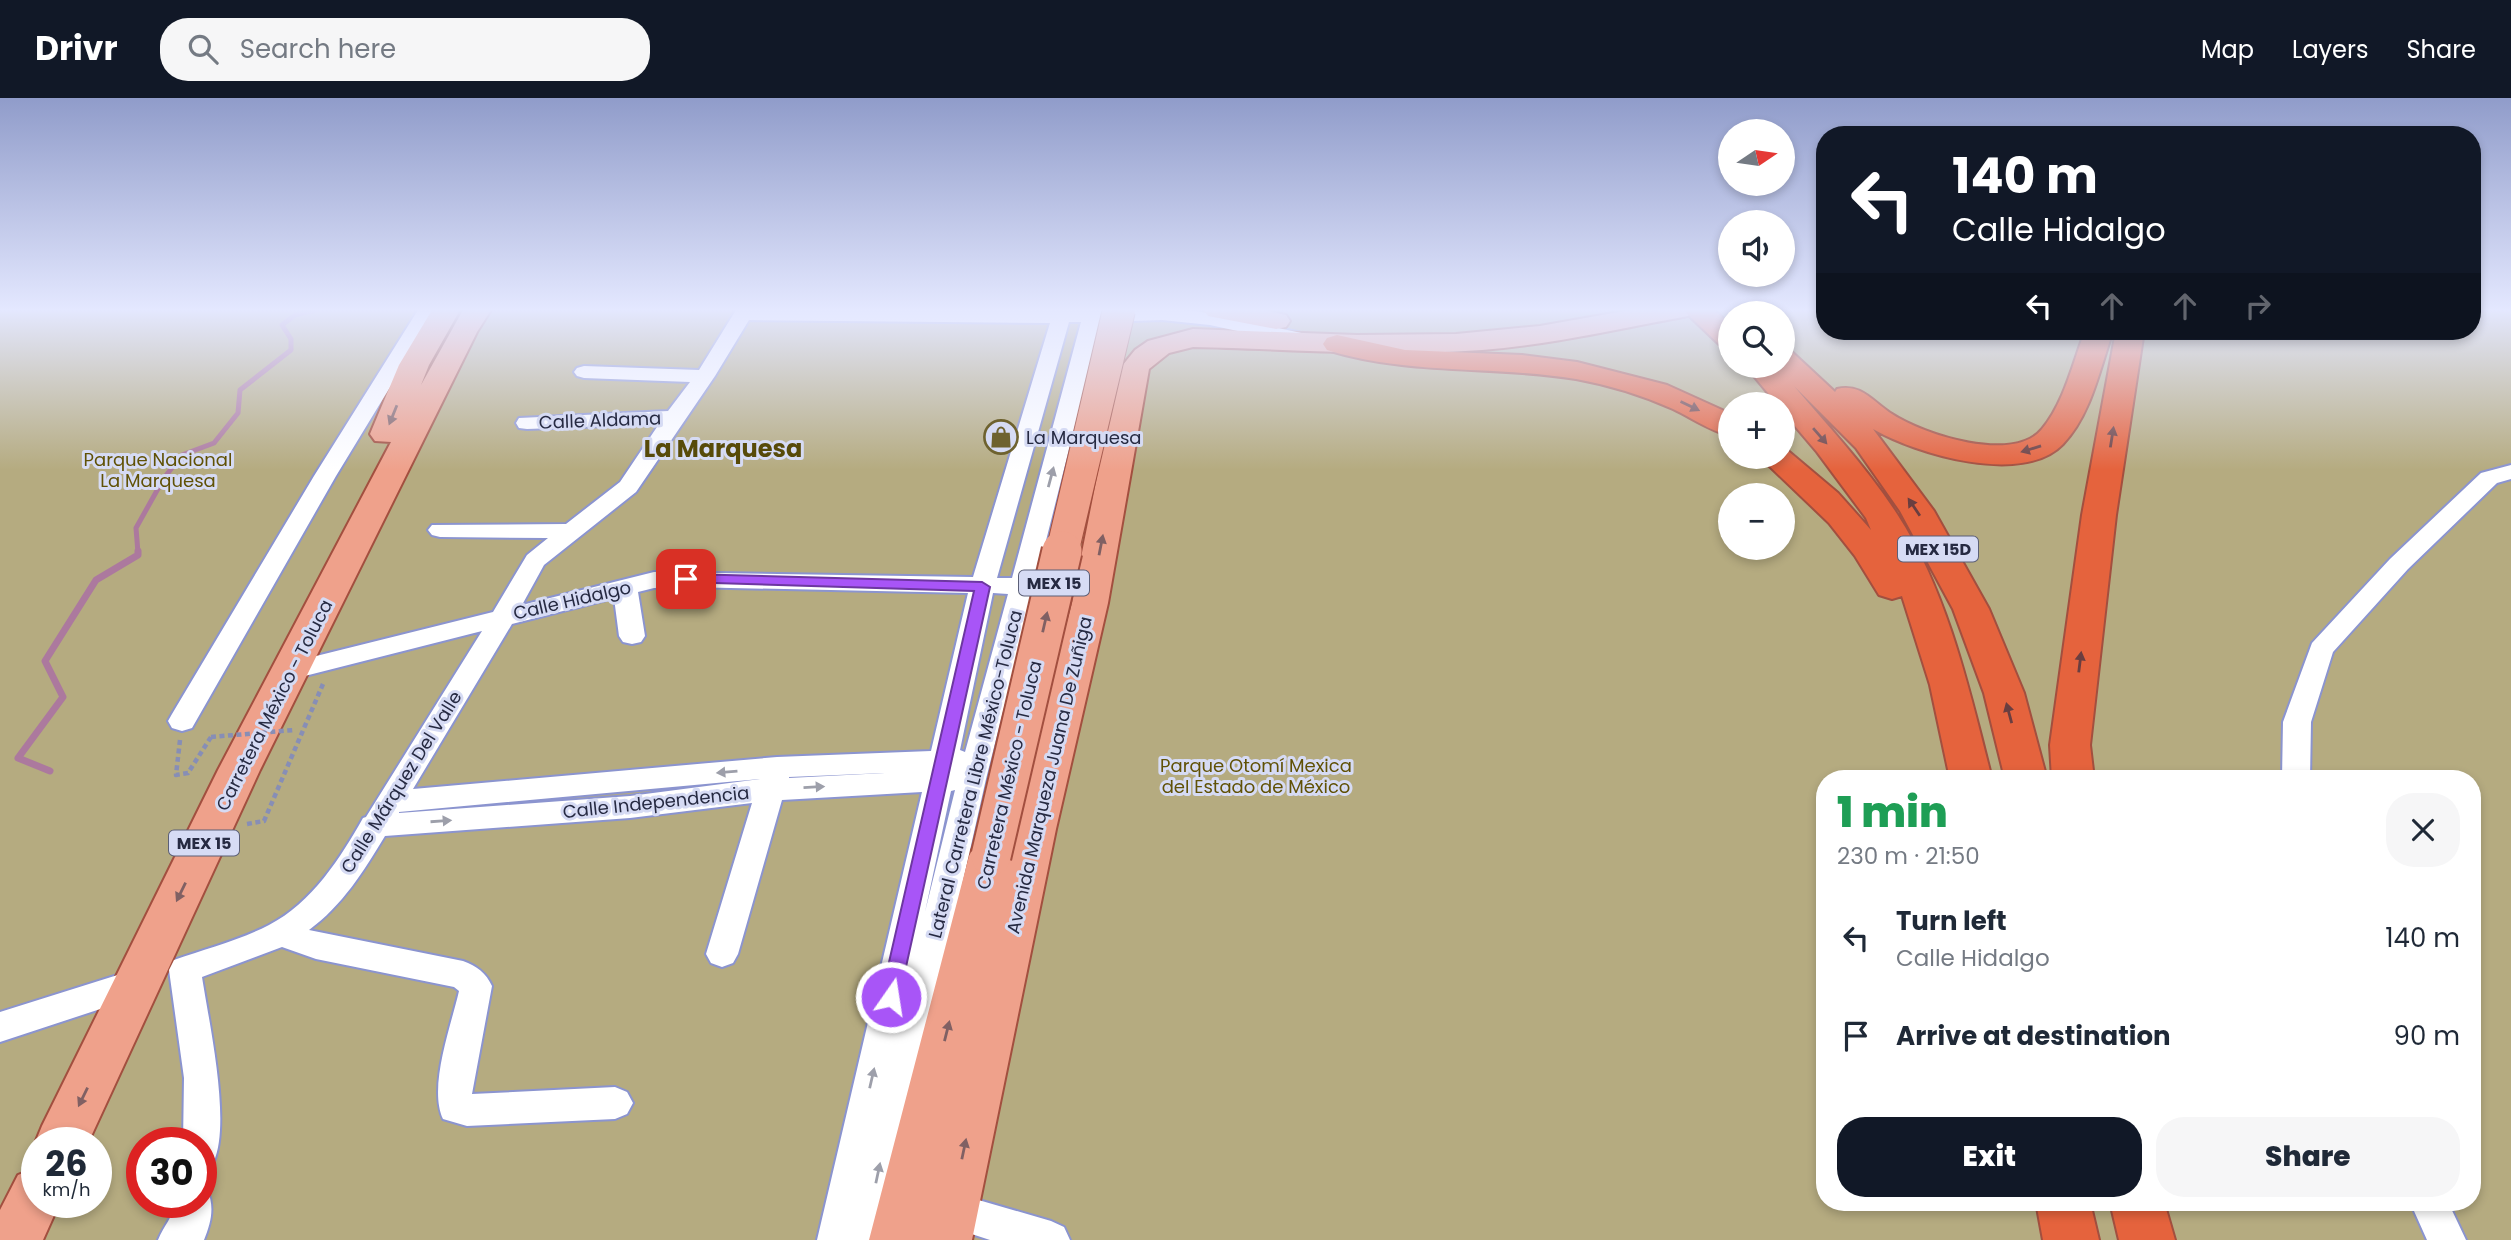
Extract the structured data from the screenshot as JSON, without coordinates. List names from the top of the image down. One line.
{"streets":{"highway":["MEX 15D"],"main road":["MEX 15","Carretera México - Toluca","Avenida Marqueza Juana De Zuñiga"],"street":["Calle Aldama","Calle Hidalgo","Lateral Carretera Libre México-Toluca","Calle Márquez Del Valle","Calle Independencia"]},"crossings":[["Calle Aldama","Calle Márquez Del Valle"],["Calle Hidalgo","Carretera México - Toluca"],["Calle Hidalgo","Lateral Carretera Libre México-Toluca"],["Calle Hidalgo","Calle Márquez Del Valle"],["Carretera México - Toluca","Calle Márquez Del Valle"],["Lateral Carretera Libre México-Toluca","Calle Independencia"],["Calle Márquez Del Valle","Calle Independencia"]],"one_way":["Avenida Marqueza Juana De Zuñiga"],"districts":["La Marquesa"],"parks":["Parque Nacional La Marquesa","Parque Otomí Mexica del Estado de México"],"places":{"shop":["La Marquesa"]},"north":"right","page":{"header":"Drivr","search":"Search here","nav":["Map","Layers","Share"],"map_buttons":["+","−"],"turn":["140 m","Calle Hidalgo"],"heading":["1 min","230 m · 21:50"],"list":[{"name":"Turn left","note":"Calle Hidalgo","value":"140 m"},{"name":"Arrive at destination","value":"90 m"}],"buttons":["Exit","Share"],"speed":"26 km/h","limit":"30"}}
